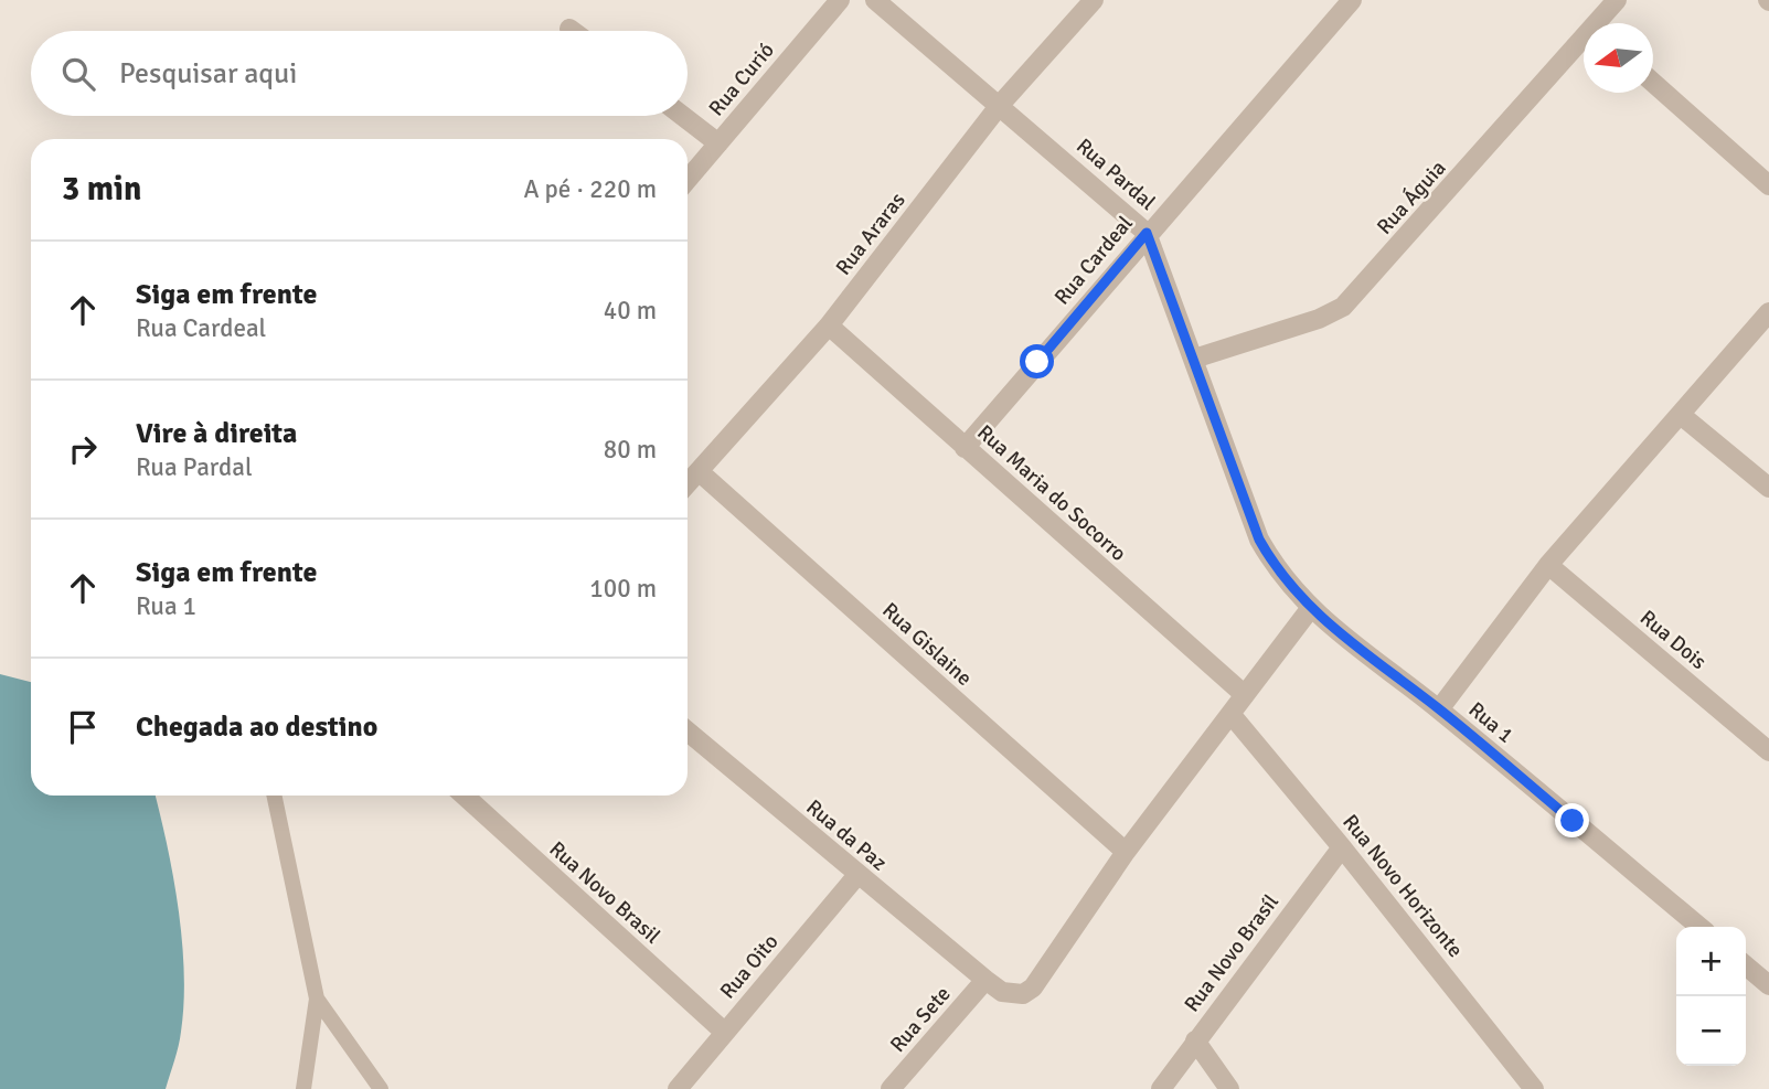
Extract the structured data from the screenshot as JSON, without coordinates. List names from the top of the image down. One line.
{"streets":{"street":["Rua Curió","Rua Pardal","Rua Águia","Rua Araras","Rua Cardeal","Rua Maria do Socorro","Rua Dois","Rua Gislaine","Rua 1","Rua da Paz","Rua Novo Horizonte","Rua Novo Brasil","Rua Novo Brasíl","Rua Oito","Rua Sete"]},"crossings":[["Rua Pardal","Rua Águia"],["Rua Pardal","Rua Araras"],["Rua Pardal","Rua Cardeal"],["Rua Pardal","Rua 1"],["Rua Araras","Rua Maria do Socorro"],["Rua Araras","Rua Gislaine"],["Rua Cardeal","Rua Maria do Socorro"],["Rua Gislaine","Rua da Paz"],["Rua da Paz","Rua Oito"],["Rua da Paz","Rua Sete"],["Rua Novo Horizonte","Rua Novo Brasíl"],["Rua Novo Brasil","Rua Oito"]],"north":"left","page":{"search":"Pesquisar aqui","heading":["3 min","A pé · 220 m"],"list":[["Siga em frente","Rua Cardeal","40 m"],["Vire à direita","Rua Pardal","80 m"],["Siga em frente","Rua 1","100 m"],"Chegada ao destino"],"map_buttons":["+","−"]}}
